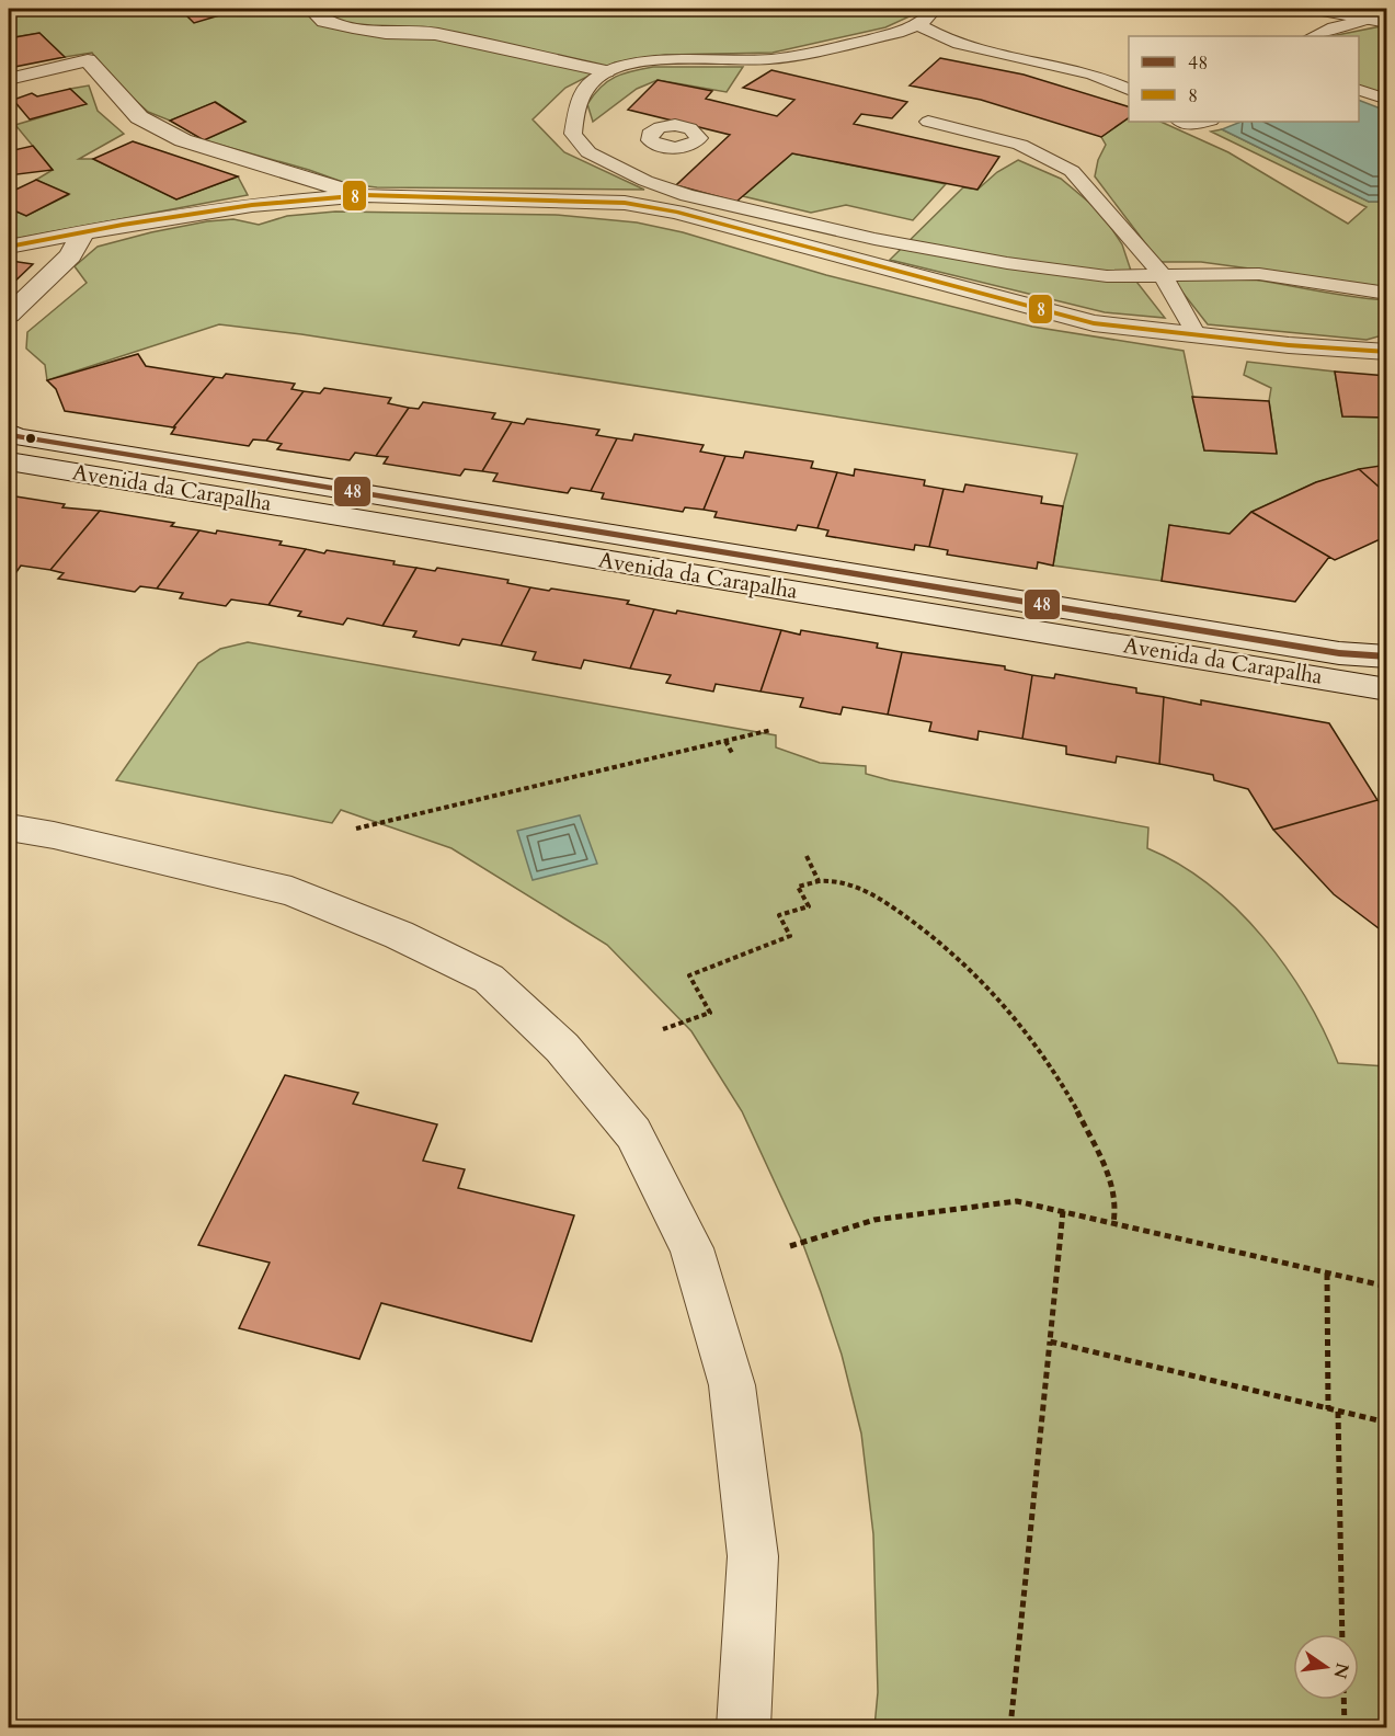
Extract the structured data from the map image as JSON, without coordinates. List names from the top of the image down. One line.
{"streets":{"street":["Avenida da Carapalha"]},"lines":["transit line 8","transit line 48"],"legend":["48","8"],"north":"right"}
